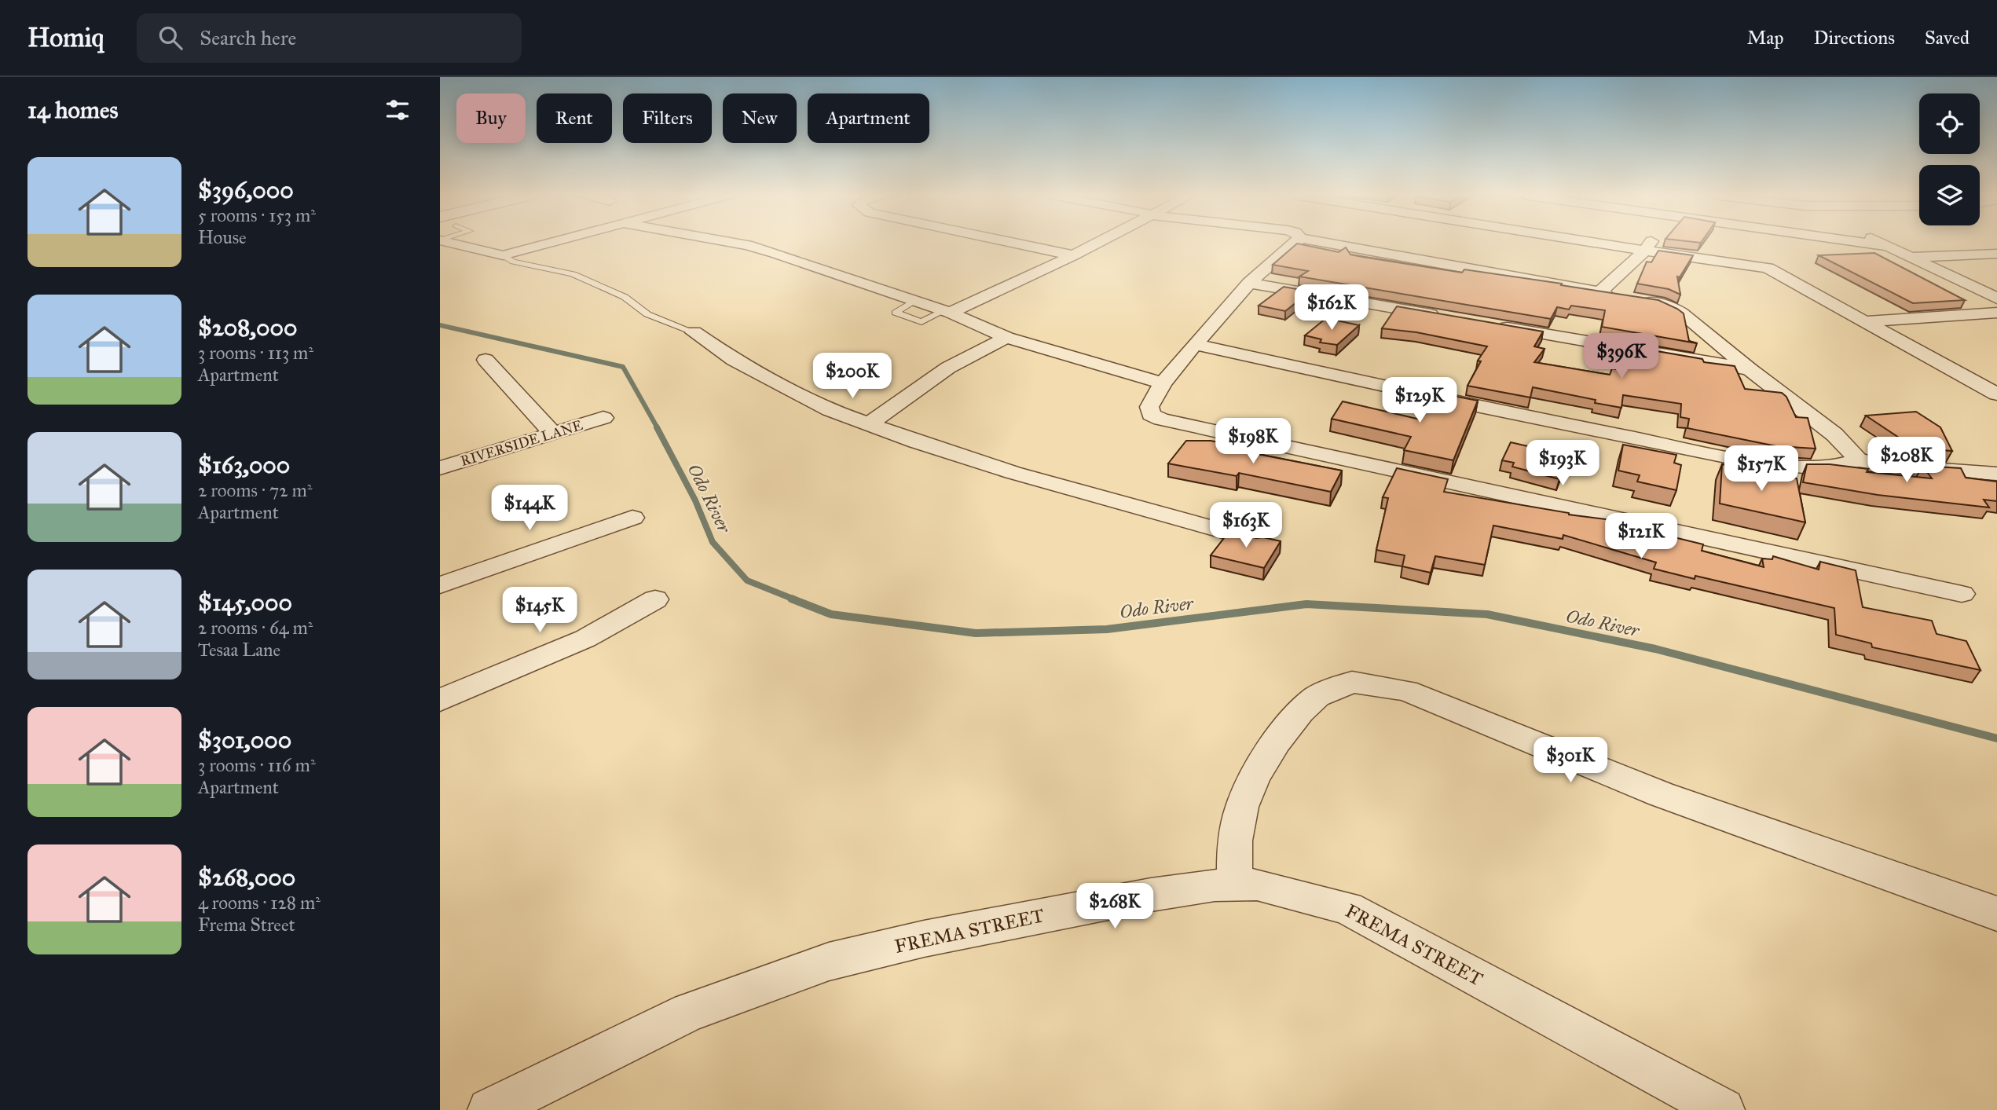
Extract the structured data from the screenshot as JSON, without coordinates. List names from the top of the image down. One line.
{"streets":{"street":["RIVERSIDE LANE","FREMA STREET"]},"water":["Odo River"],"page":{"header":"Homiq","search":"Search here","nav":["Map","Directions","Saved"],"heading":"14 homes","chip":["Buy","Rent","Filters","New","Apartment"],"list":[{"name":"$396,000","note":"5 rooms · 153 m² · House"},{"name":"$208,000","note":"3 rooms · 113 m² · Apartment"},{"name":"$163,000","note":"2 rooms · 72 m² · Apartment"},{"name":"$145,000","note":"2 rooms · 64 m² · Tesaa Lane"},{"name":"$301,000","note":"3 rooms · 116 m² · Apartment"},{"name":"$268,000","note":"4 rooms · 128 m² · Frema Street"}],"price":["$162K","$396K","$200K","$129K","$198K","$208K","$193K","$157K","$144K","$163K","$121K","$145K","$301K","$268K"]}}
